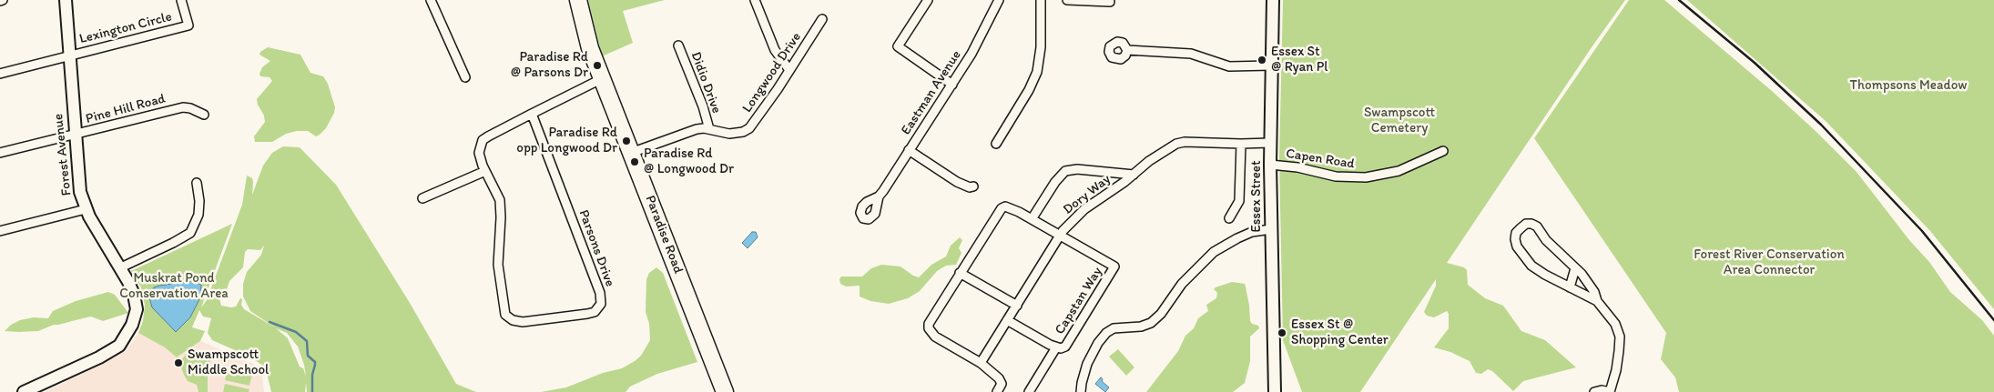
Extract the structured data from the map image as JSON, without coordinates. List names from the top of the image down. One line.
{"streets":{"highway":["Paradise Road"],"street":["Lexington Circle","Longwood Drive","Didio Drive","Eastman Avenue","Pine Hill Road","Forest Avenue","Capen Road","Dory Way","Essex Street","Parsons Drive","Capstan Way"]},"crossings":[["Lexington Circle","Forest Avenue"],["Longwood Drive","Didio Drive"],["Longwood Drive","Paradise Road"],["Pine Hill Road","Forest Avenue"],["Capen Road","Essex Street"],["Dory Way","Essex Street"],["Dory Way","Capstan Way"],["Paradise Road","Parsons Drive"]],"parks":["Thompsons Meadow","Swampscott Cemetery","Forest River Conservation Area Connector","Muskrat Pond Conservation Area"],"places":["Essex St @ Ryan Pl","Paradise Rd @ Parsons Dr","Paradise Rd opp Longwood Dr","Paradise Rd @ Longwood Dr","Essex St @ Shopping Center","Swampscott Middle School"]}
